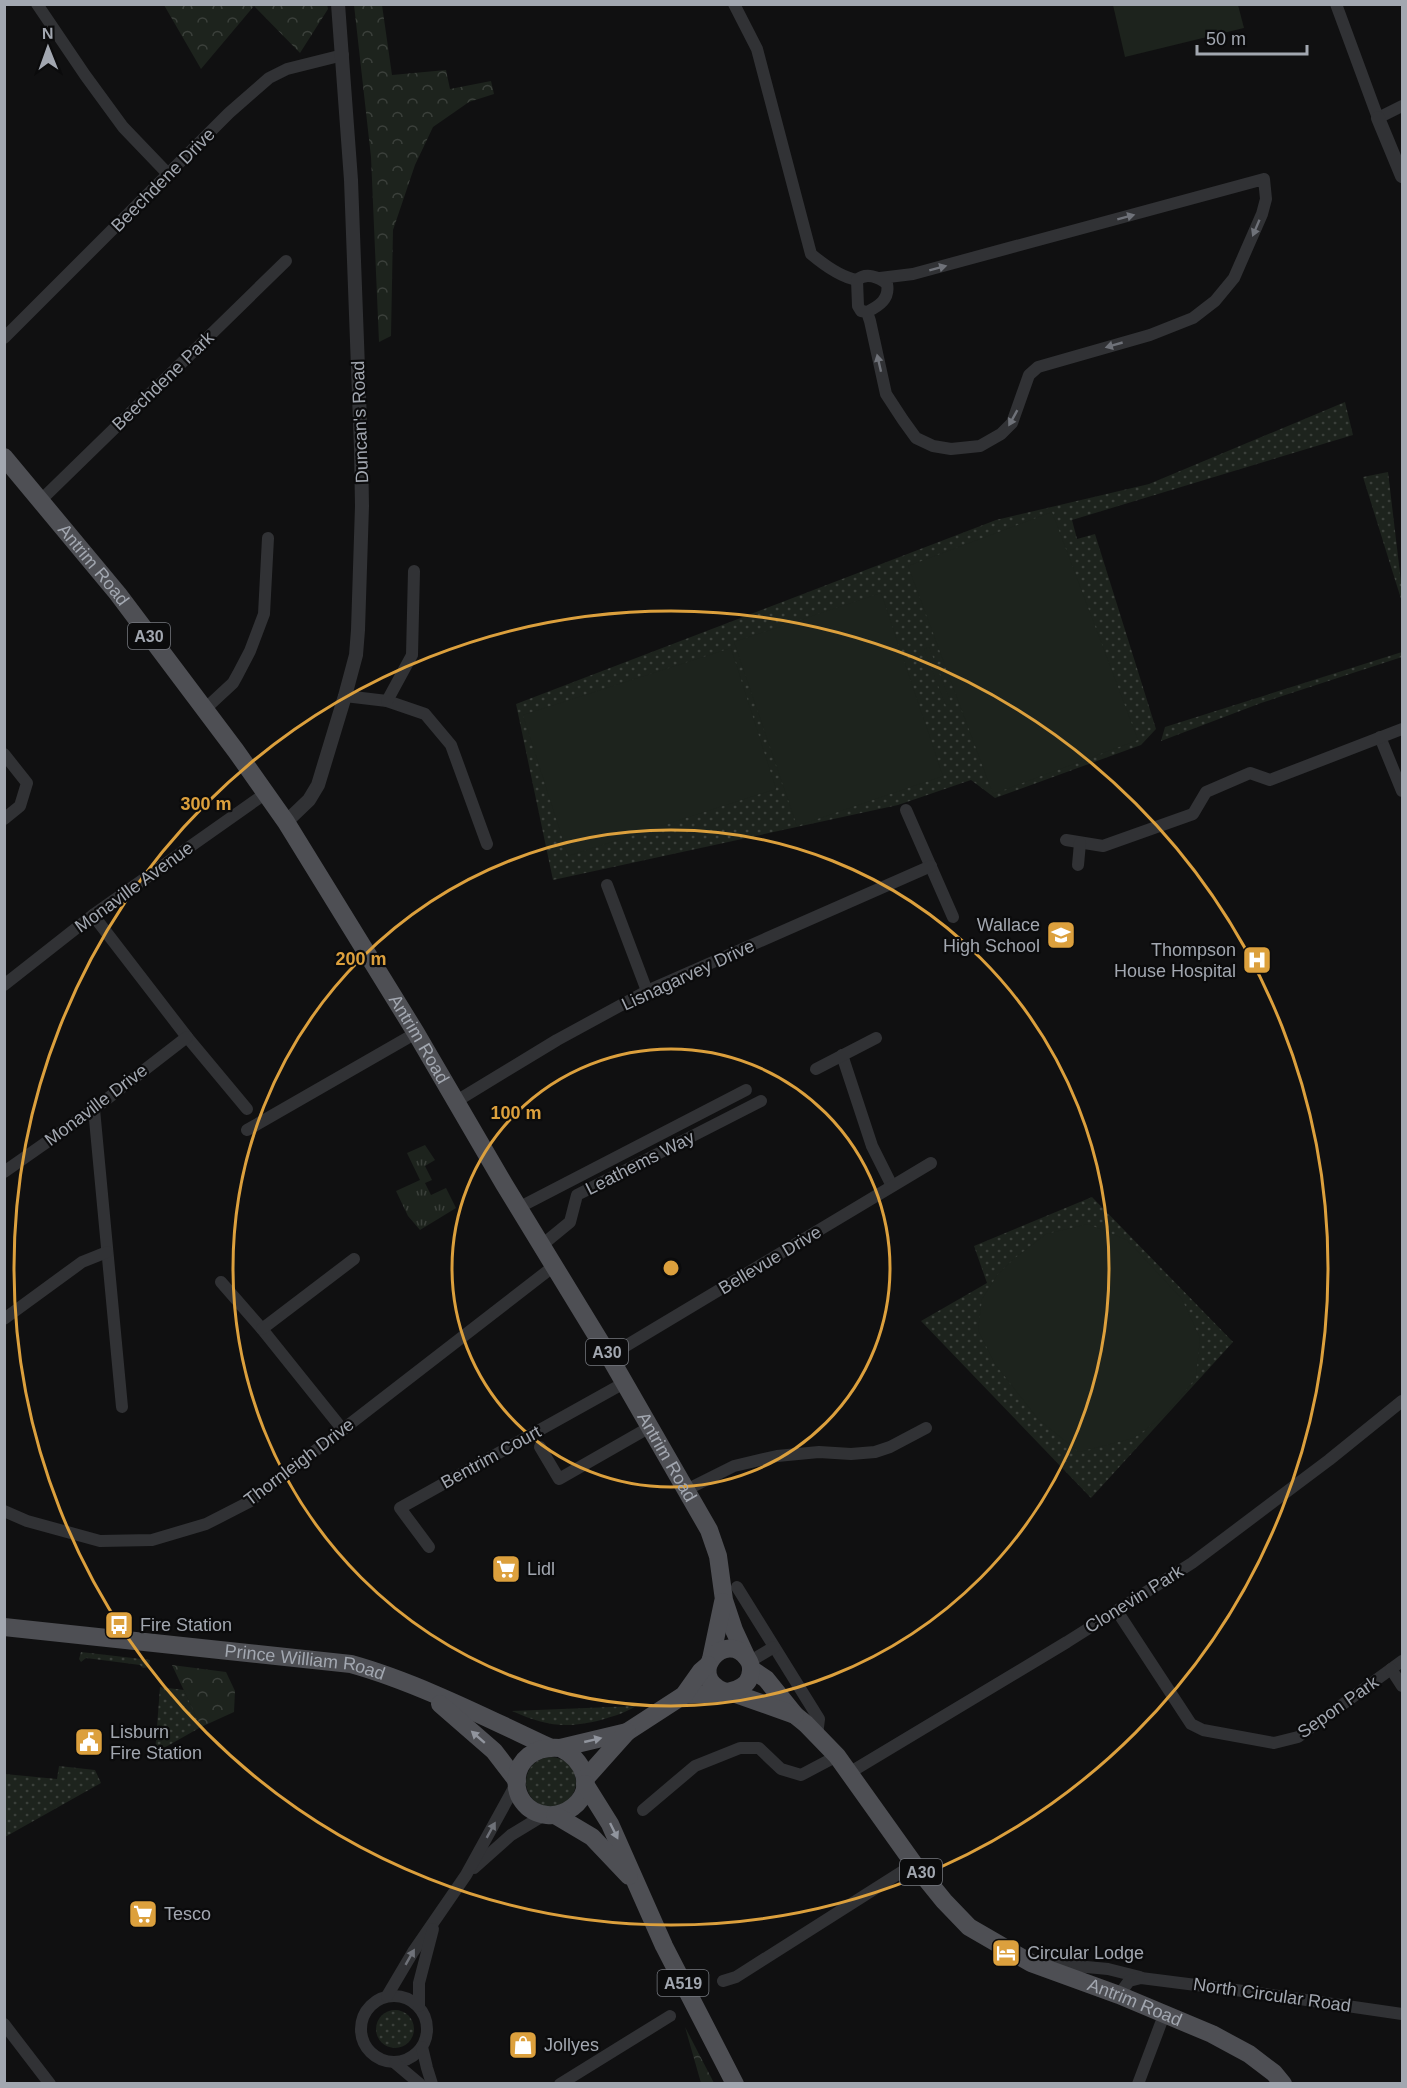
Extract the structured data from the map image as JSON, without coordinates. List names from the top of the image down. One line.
{"streets":{"main road":["Antrim Road","A30","Prince William Road","A519"],"street":["Beechdene Drive","Beechdene Park","Duncan's Road","Monaville Avenue","Lisnagarvey Drive","Monaville Drive","Leathems Way","Bellevue Drive","Bentrim Court","Thornleigh Drive","Clonevin Park","Sepon Park","North Circular Road"]},"crossings":[["Beechdene Drive","Duncan's Road"],["Beechdene Park","Antrim Road"],["Duncan's Road","Antrim Road"],["Antrim Road","A30"],["Antrim Road","Monaville Avenue"],["Antrim Road","Lisnagarvey Drive"],["Antrim Road","Leathems Way"],["Antrim Road","Bellevue Drive"],["Antrim Road","Bentrim Court"],["Antrim Road","Thornleigh Drive"],["Antrim Road","Clonevin Park"],["Antrim Road","North Circular Road"],["A30","Prince William Road"],["A30","A519"],["Clonevin Park","Sepon Park"],["Prince William Road","A519"]],"places":{"school or university":["Wallace High School"],"hospital":["Thompson House Hospital"],"supermarket":["Lidl","Tesco"],"bus stop":["Fire Station"],"public building":["Lisburn Fire Station"],"hotel":["Circular Lodge"],"shop":["Jollyes"]},"scale_bar":"50 m","north":"top","rings":["300 m","200 m","100 m"]}
